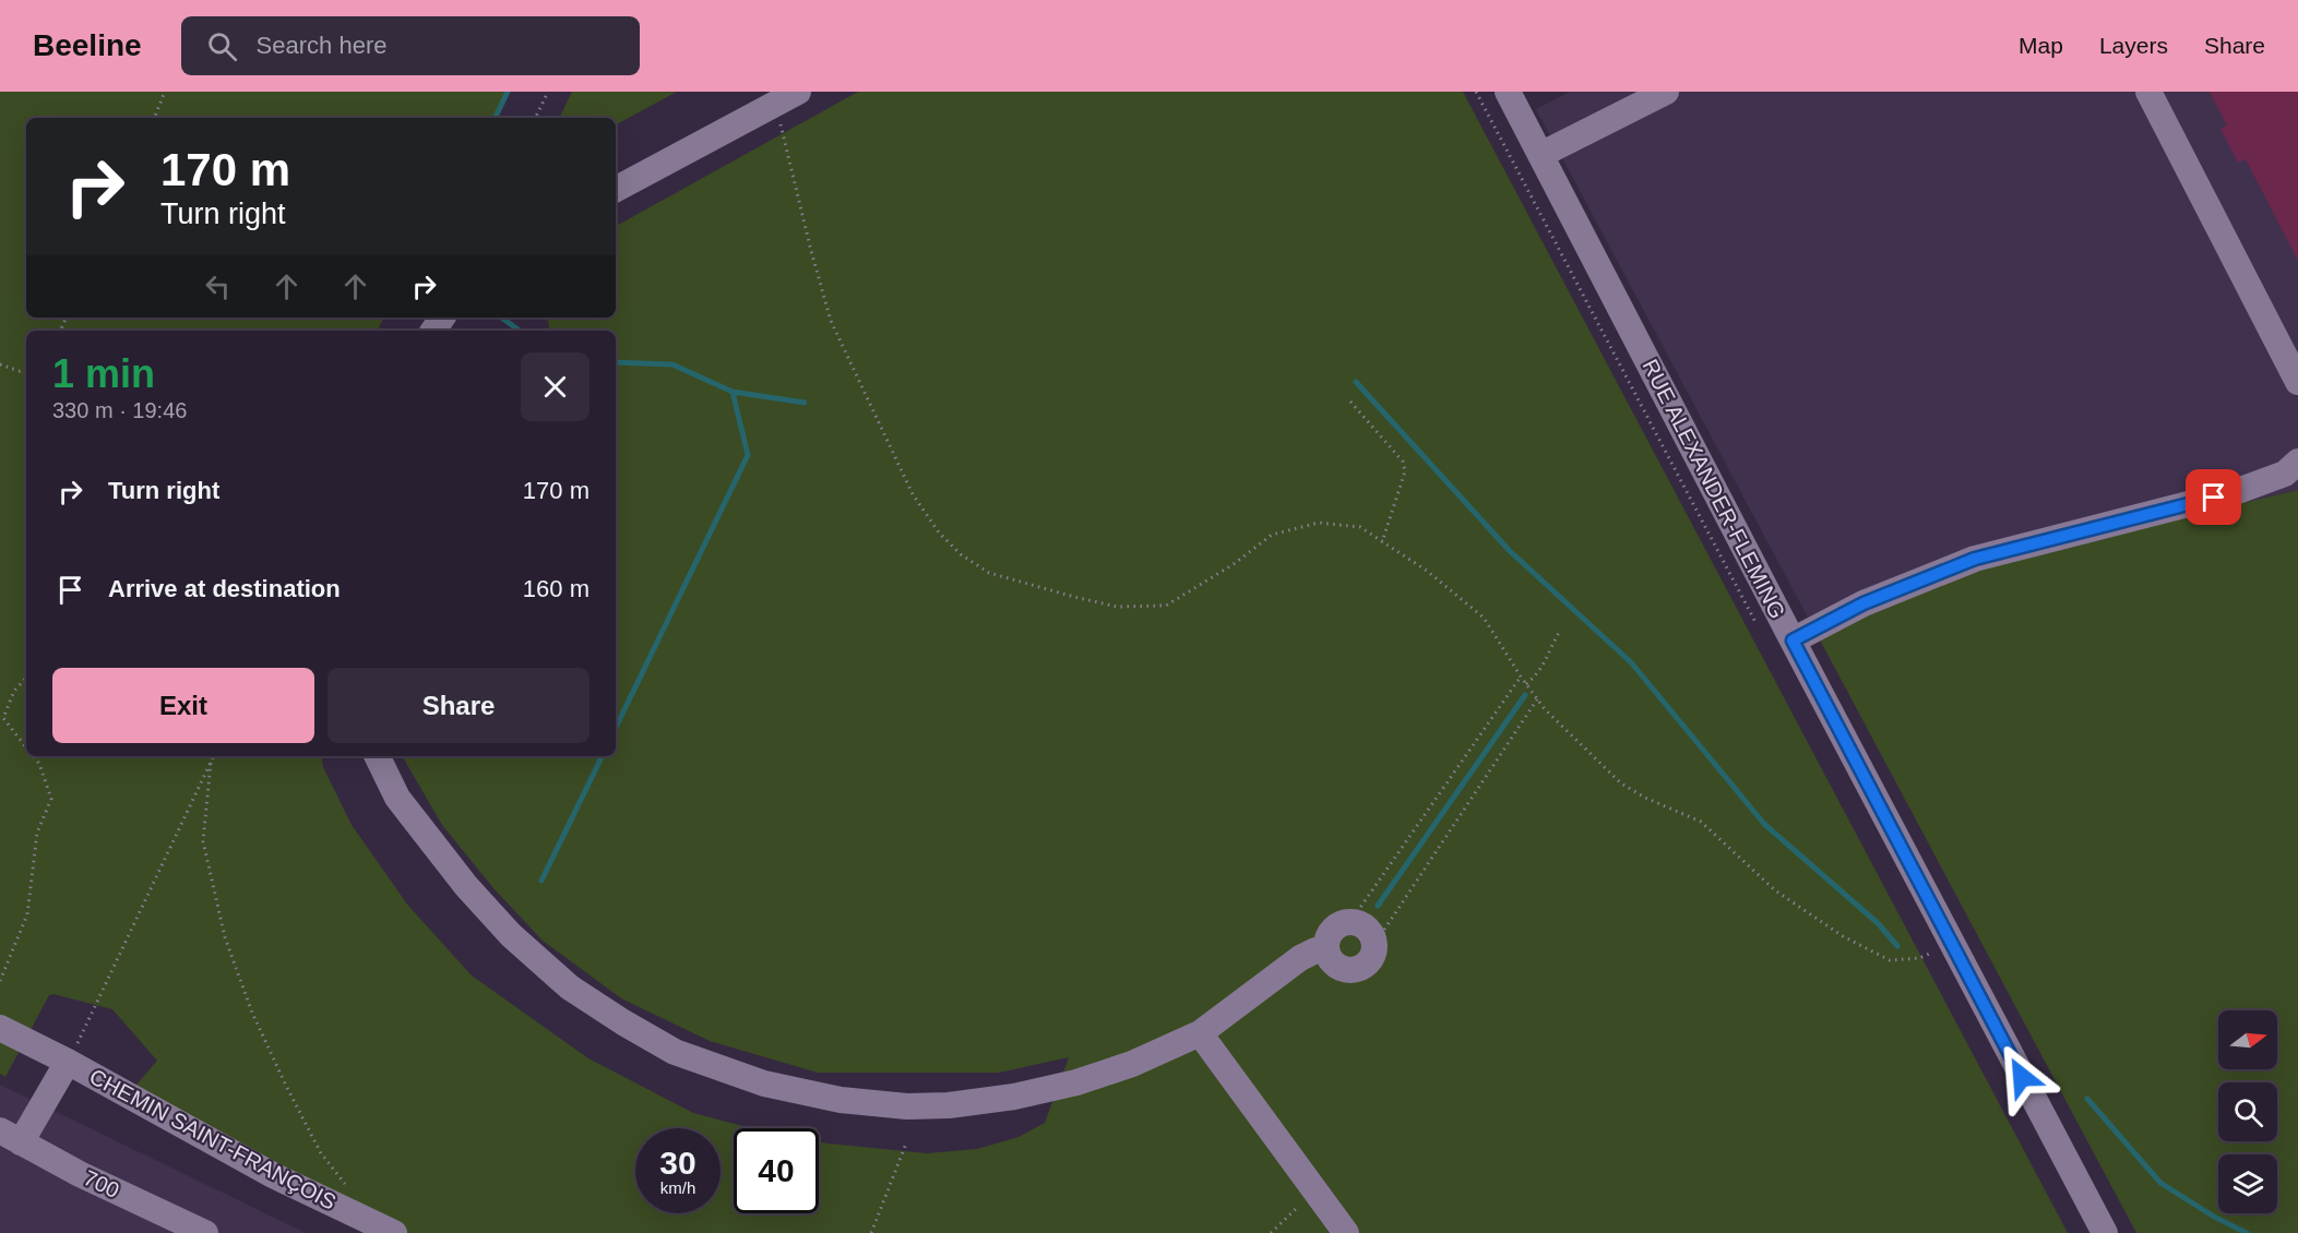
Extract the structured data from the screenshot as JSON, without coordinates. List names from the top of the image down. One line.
{"streets":{"street":["RUE ALEXANDER-FLEMING","CHEMIN SAINT-FRANÇOIS","700"]},"north":"right","page":{"header":"Beeline","search":"Search here","nav":["Map","Layers","Share"],"turn":["170 m","Turn right"],"heading":["1 min","330 m · 19:46"],"list":[{"name":"Turn right","value":"170 m"},{"name":"Arrive at destination","value":"160 m"}],"buttons":["Exit","Share"],"speed":"30 km/h","limit":"40"}}
